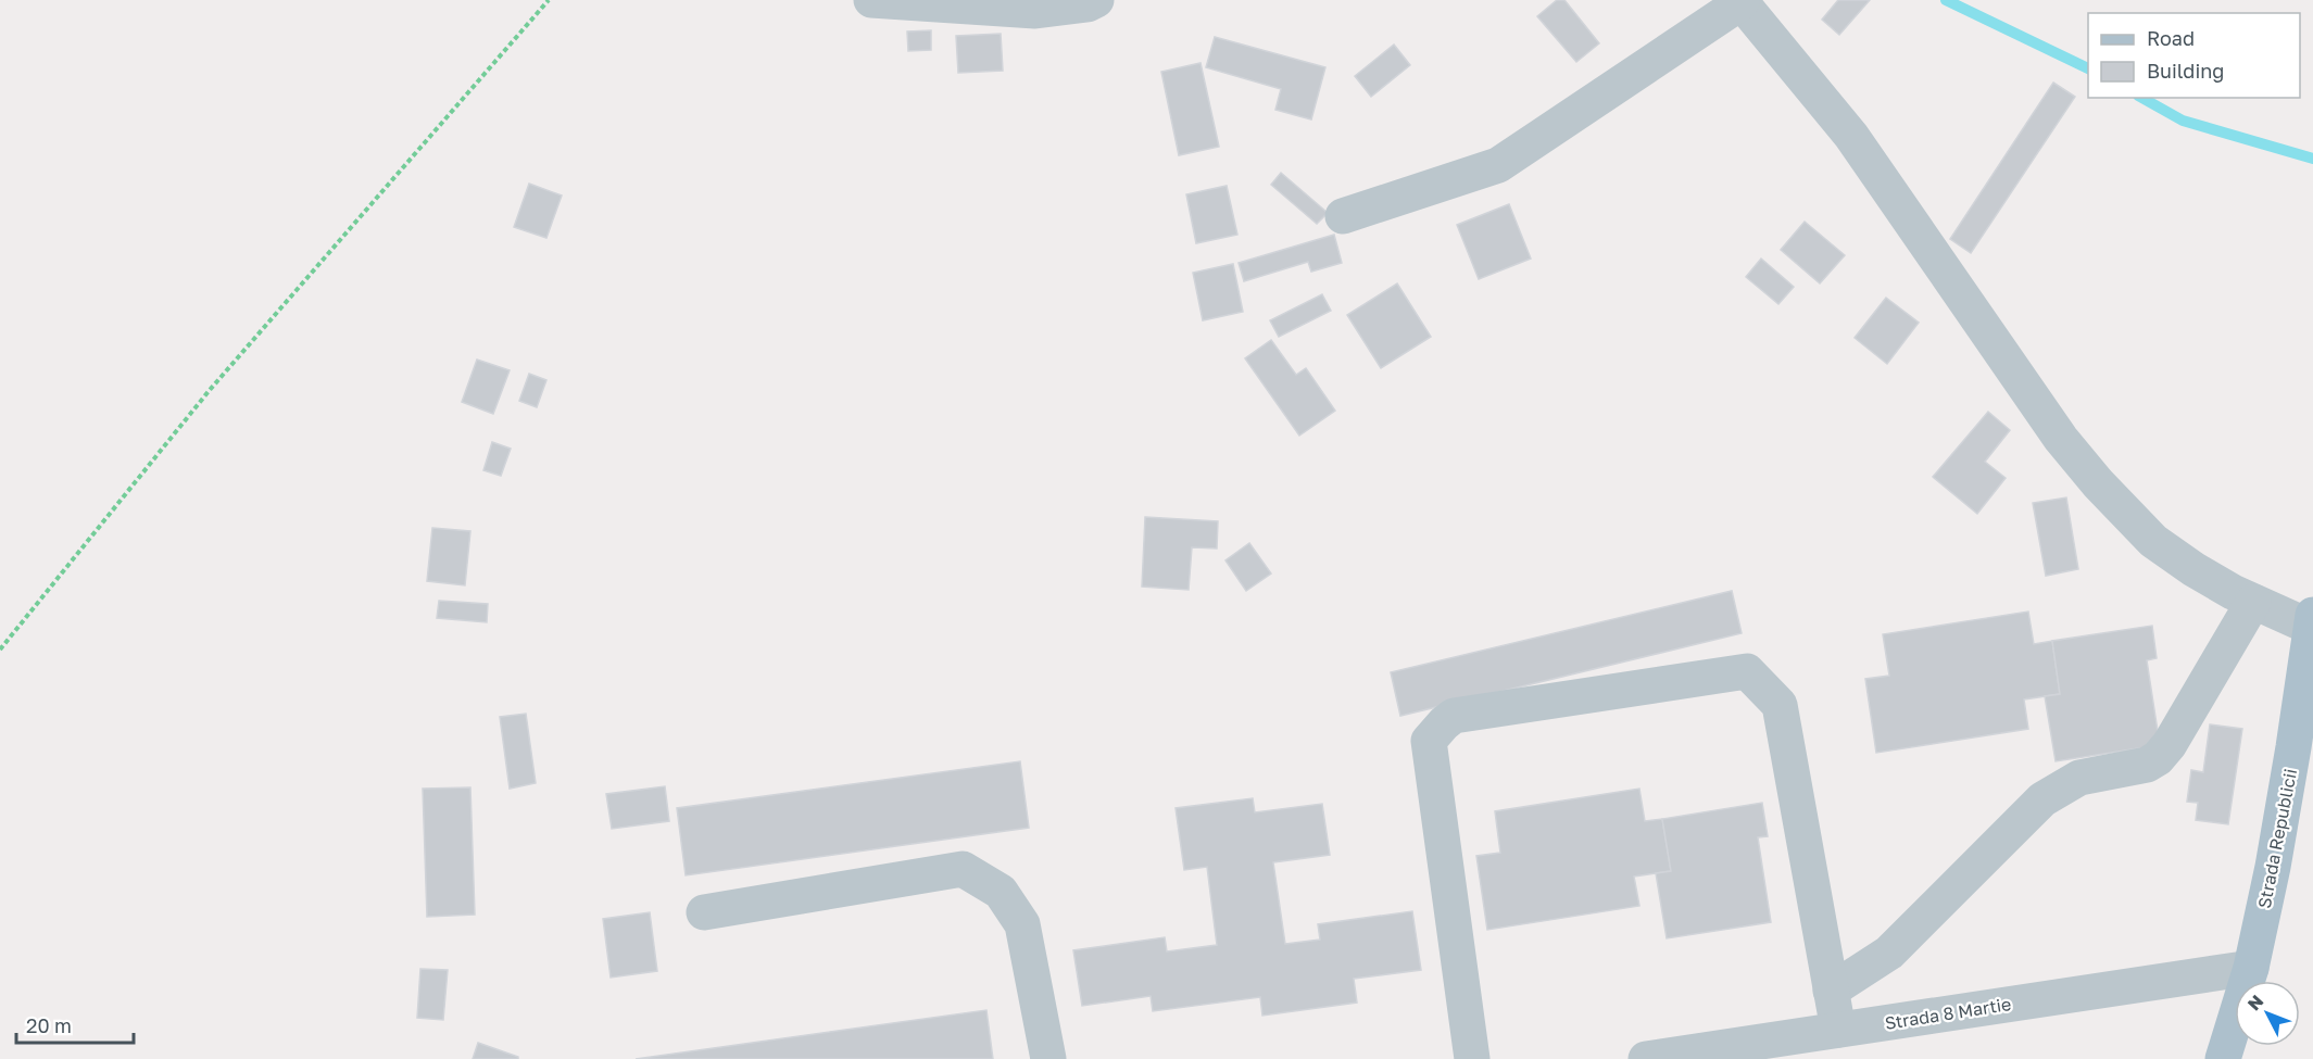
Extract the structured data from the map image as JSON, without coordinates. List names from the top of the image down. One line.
{"streets":{"main road":["Strada Republicii"],"street":["Strada 8 Martie"]},"crossings":[["Strada Republicii","Strada 8 Martie"]],"legend":["Road","Building"],"scale_bar":"20 m","north":"top left"}
